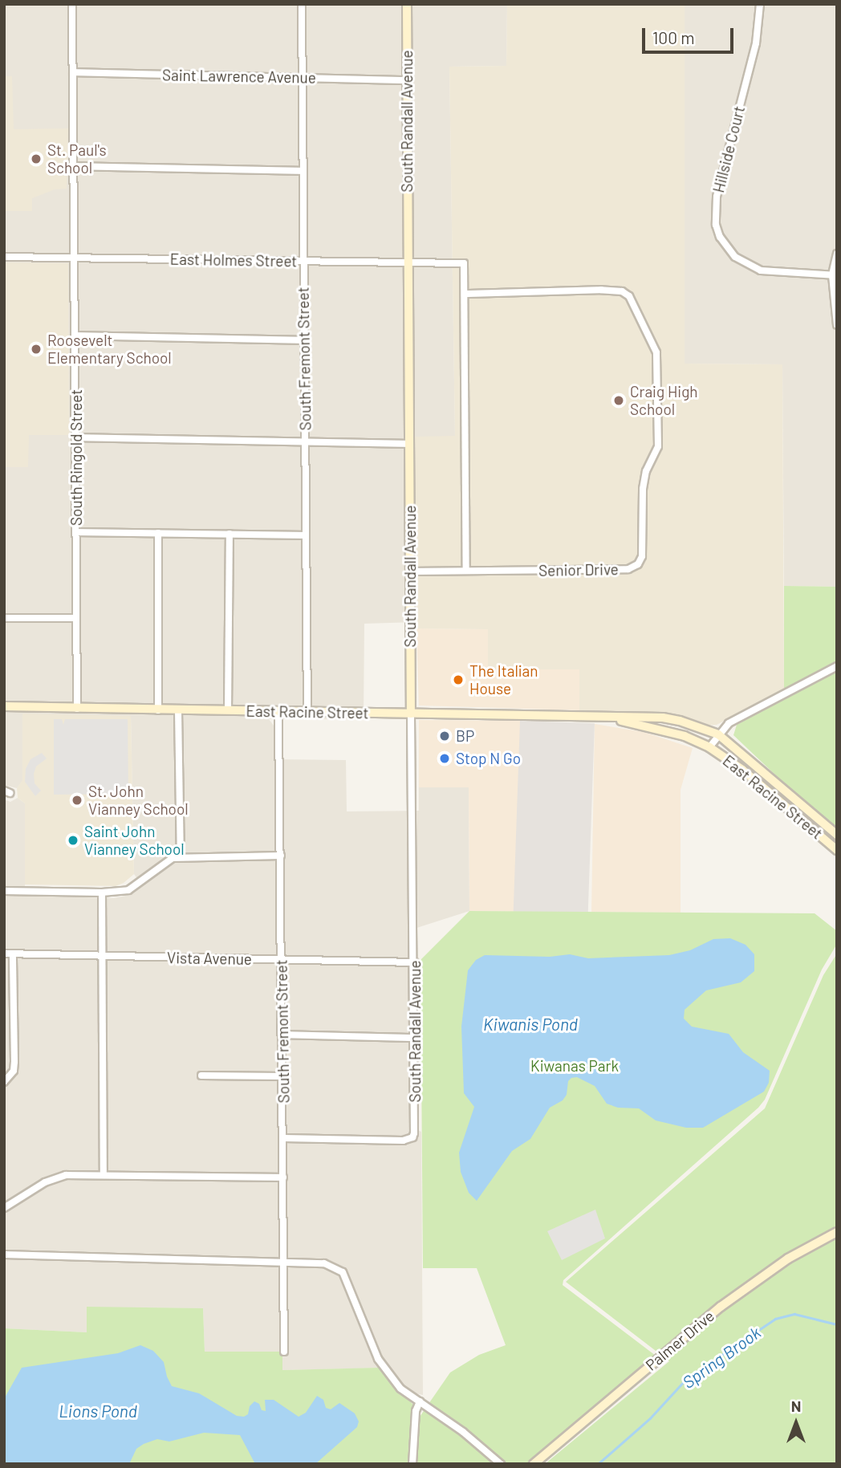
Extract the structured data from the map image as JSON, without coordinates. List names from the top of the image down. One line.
{"streets":{"main road":["South Randall Avenue","East Racine Street","Palmer Drive"],"street":["Saint Lawrence Avenue","Hillside Court","East Holmes Street","South Fremont Street","South Ringold Street","Senior Drive","Vista Avenue"]},"crossings":[["Saint Lawrence Avenue","South Randall Avenue"],["Saint Lawrence Avenue","South Fremont Street"],["Saint Lawrence Avenue","South Ringold Street"],["South Randall Avenue","East Holmes Street"],["South Randall Avenue","South Fremont Street"],["South Randall Avenue","Senior Drive"],["South Randall Avenue","East Racine Street"],["South Randall Avenue","Vista Avenue"],["East Holmes Street","South Fremont Street"],["East Holmes Street","South Ringold Street"],["East Holmes Street","Senior Drive"],["South Fremont Street","East Racine Street"],["South Fremont Street","Vista Avenue"],["South Ringold Street","East Racine Street"]],"water":["Kiwanis Pond","Spring Brook","Lions Pond"],"parks":["Kiwanas Park"],"places":["St. Paul's School","Roosevelt Elementary School","Craig High School","The Italian House","BP","Stop N Go","St. John Vianney School","Saint John Vianney School"],"scale_bar":"100 m","north":"top"}
